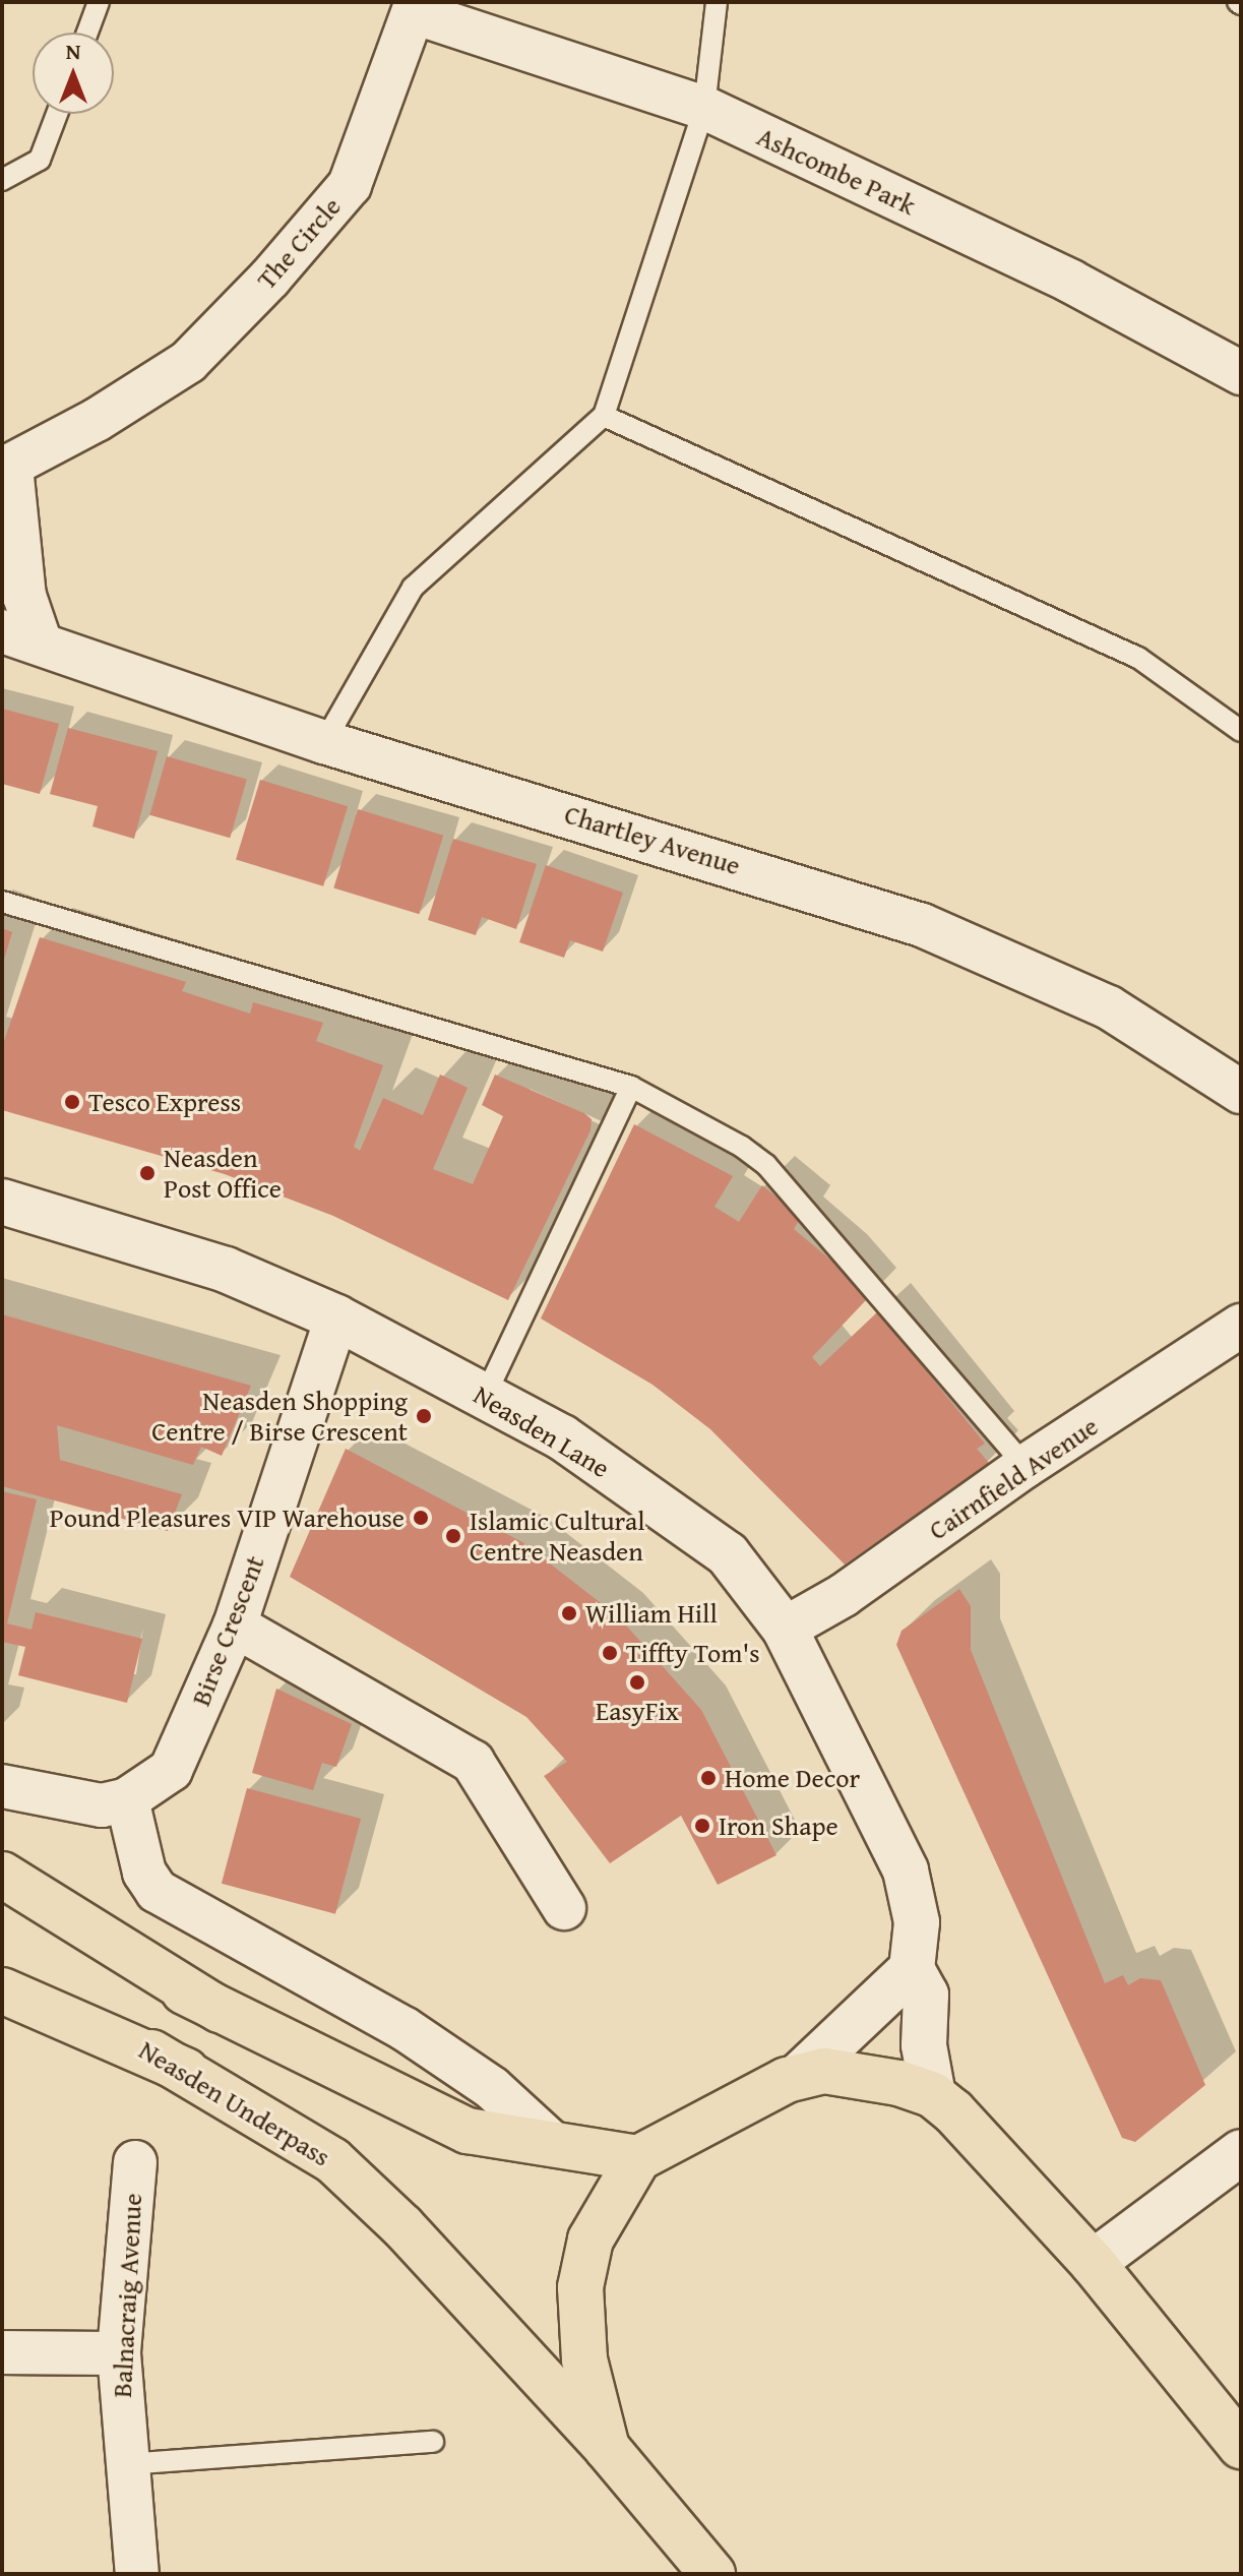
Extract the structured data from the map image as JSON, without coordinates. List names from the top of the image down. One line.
{"streets":{"main road":["Neasden Underpass"],"street":["Ashcombe Park","The Circle","Chartley Avenue","Neasden Lane","Cairnfield Avenue","Birse Crescent","Balnacraig Avenue"]},"crossings":[["Ashcombe Park","The Circle"],["The Circle","Chartley Avenue"],["Neasden Lane","Cairnfield Avenue"],["Neasden Lane","Birse Crescent"]],"places":["Tesco Express","Neasden Post Office","Neasden Shopping Centre / Birse Crescent","Pound Pleasures VIP Warehouse","Islamic Cultural Centre Neasden","William Hill","Tiffty Tom's","EasyFix","Home Decor","Iron Shape"],"north":"top"}
